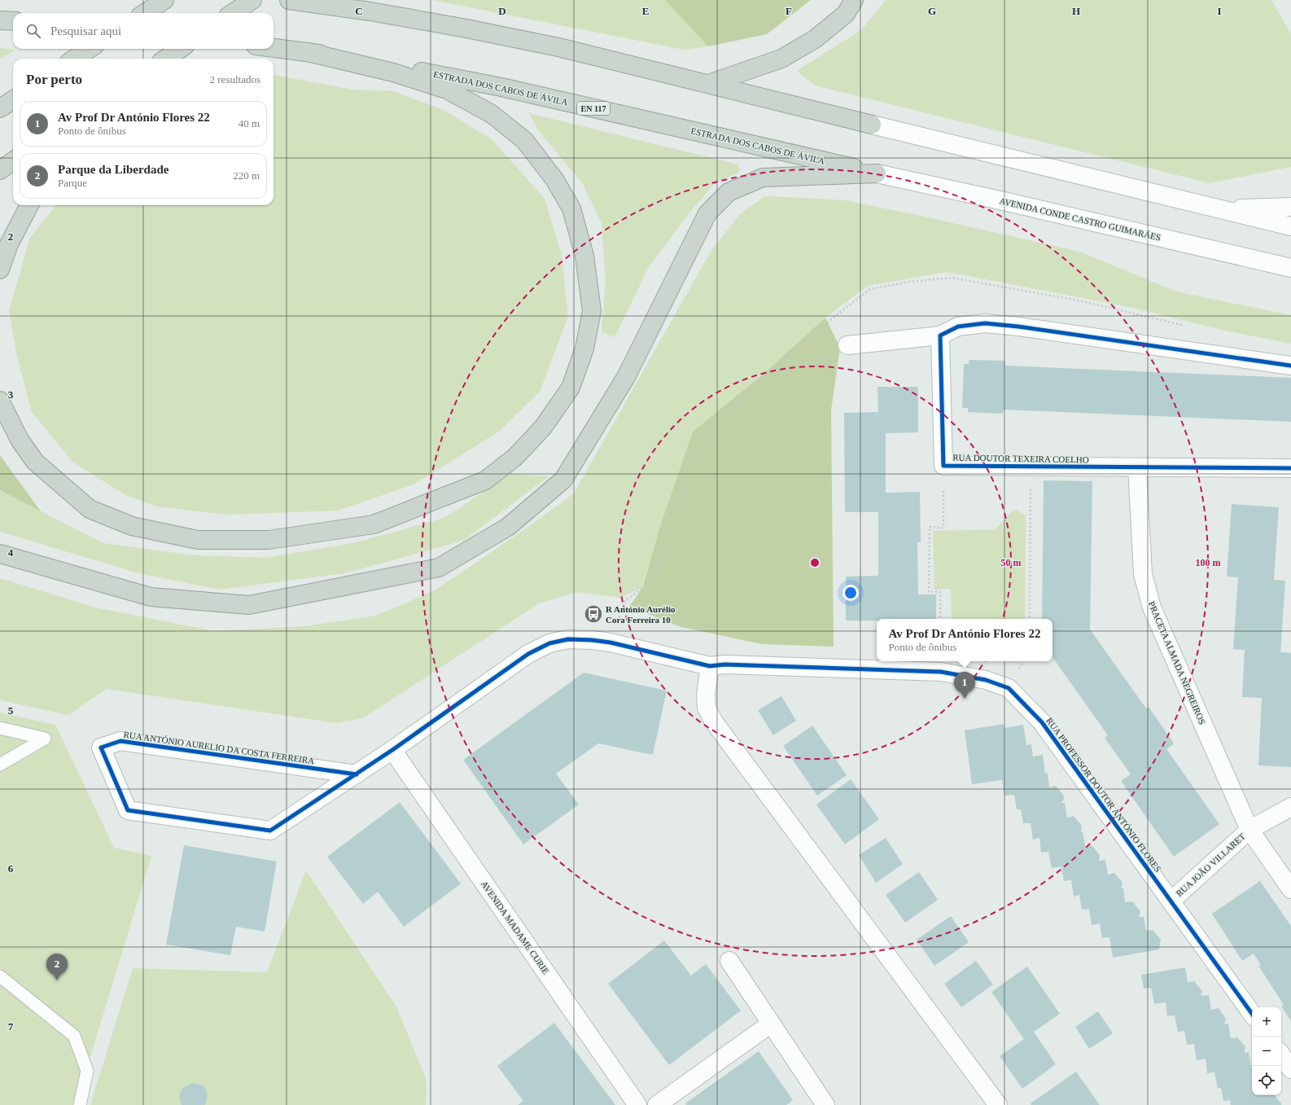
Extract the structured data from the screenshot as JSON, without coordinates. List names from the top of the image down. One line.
{"streets":{"highway":["ESTRADA DOS CABOS DE ÁVILA","EN 117"],"street":["AVENIDA CONDE CASTRO GUIMARÃES","RUA DOUTOR TEXEIRA COELHO","PRACETA ALMADA NEGREIROS","RUA ANTÓNIO AURELIO DA COSTA FERREIRA","RUA PROFESSOR DOUTOR ANTÓNIO FLORES","RUA JOÃO VILLARET","AVENIDA MADAME CURIE"]},"crossings":[["ESTRADA DOS CABOS DE ÁVILA","AVENIDA CONDE CASTRO GUIMARÃES"],["RUA DOUTOR TEXEIRA COELHO","PRACETA ALMADA NEGREIROS"],["PRACETA ALMADA NEGREIROS","RUA JOÃO VILLARET"],["RUA ANTÓNIO AURELIO DA COSTA FERREIRA","RUA PROFESSOR DOUTOR ANTÓNIO FLORES"],["RUA ANTÓNIO AURELIO DA COSTA FERREIRA","AVENIDA MADAME CURIE"],["RUA PROFESSOR DOUTOR ANTÓNIO FLORES","RUA JOÃO VILLARET"]],"places":{"bus stop":["R António Aurélio Cora Ferreira 10"]},"page":{"search":"Pesquisar aqui","heading":["Por perto","2 resultados"],"list":[{"mark":"1","name":"Av Prof Dr António Flores 22","note":"Ponto de ônibus","value":"40 m"},{"mark":"2","name":"Parque da Liberdade","note":"Parque","value":"220 m"}],"popup":["Av Prof Dr António Flores 22","Ponto de ônibus"],"pins":["1","2"],"map_buttons":["+","−"]},"grid":{"columns":["C","D","E","F","G","H","I"],"rows":["2","3","4","5","6","7"]},"rings":["50 m","100 m"]}
